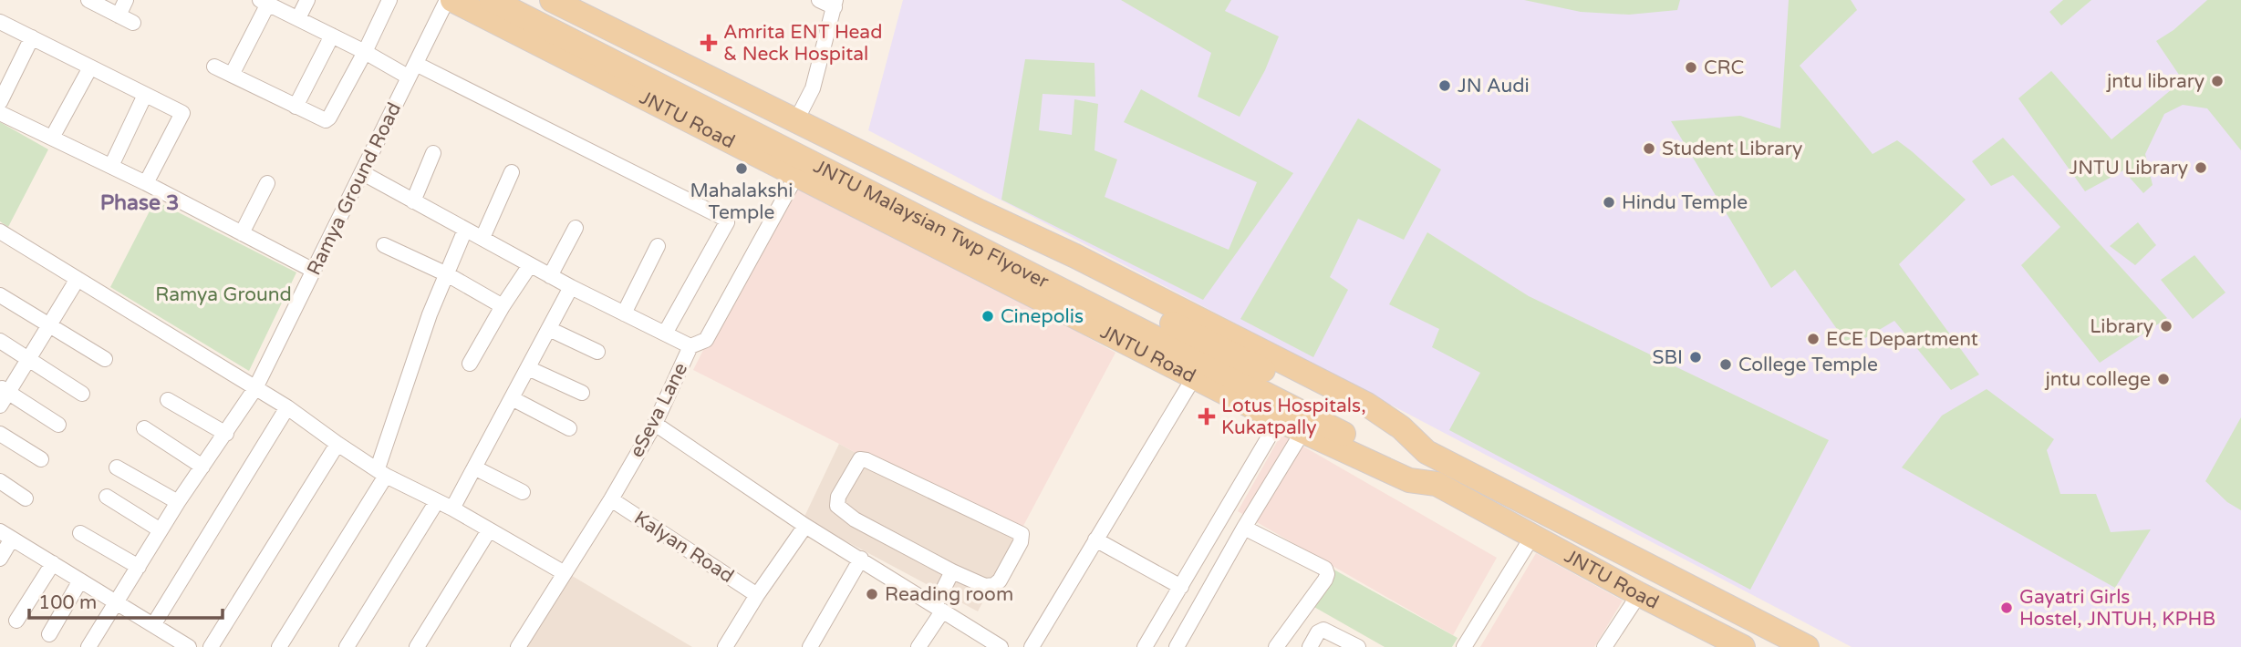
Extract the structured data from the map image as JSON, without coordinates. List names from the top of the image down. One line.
{"streets":{"main road":["JNTU Road","JNTU Malaysian Twp Flyover"],"street":["Ramya Ground Road","eSeva Lane","Kalyan Road"]},"crossings":[["JNTU Road","JNTU Malaysian Twp Flyover"],["JNTU Road","eSeva Lane"],["eSeva Lane","Kalyan Road"]],"districts":["Phase 3"],"parks":["Ramya Ground"],"places":{"health":["Amrita ENT Head & Neck Hospital","Lotus Hospitals, Kukatpally"],"other":["CRC","jntu library","JN Audi","Student Library","JNTU Library","Mahalakshi Temple","Hindu Temple","Cinepolis","Library","ECE Department","SBI","College Temple","jntu college","Reading room","Gayatri Girls Hostel, JNTUH, KPHB"]},"scale_bar":"100 m"}
